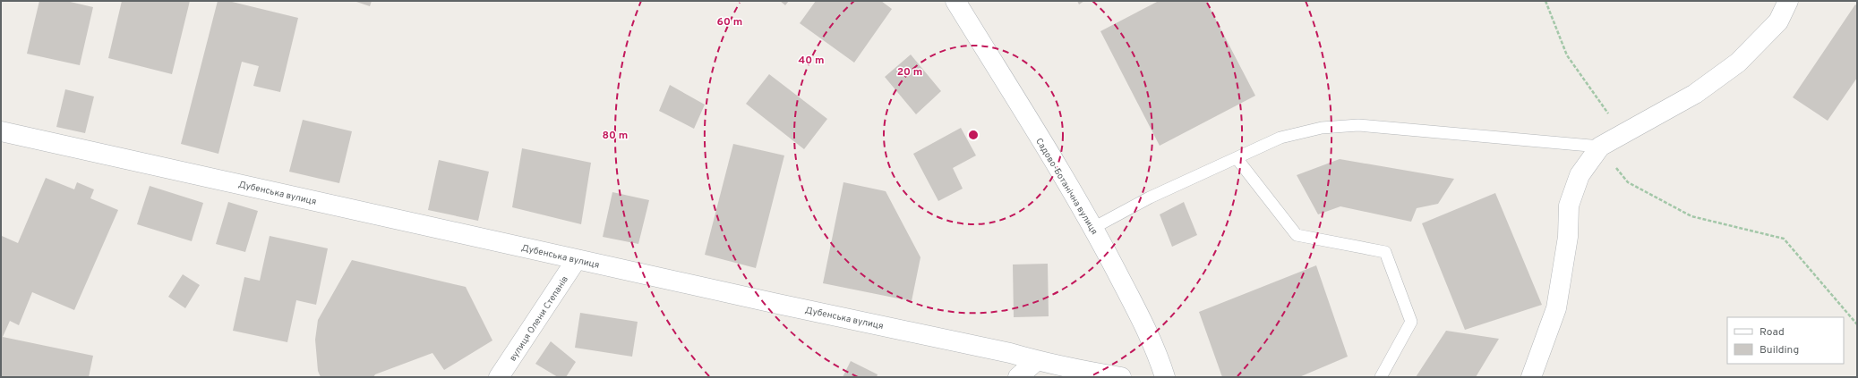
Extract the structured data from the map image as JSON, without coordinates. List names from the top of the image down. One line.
{"streets":{"street":["Садово-Ботанічна вулиця","Дубенська вулиця","вулиця Олени Степанів"]},"crossings":[["Дубенська вулиця","вулиця Олени Степанів"]],"legend":["Road","Building"],"rings":["60 m","40 m","20 m","80 m"]}
